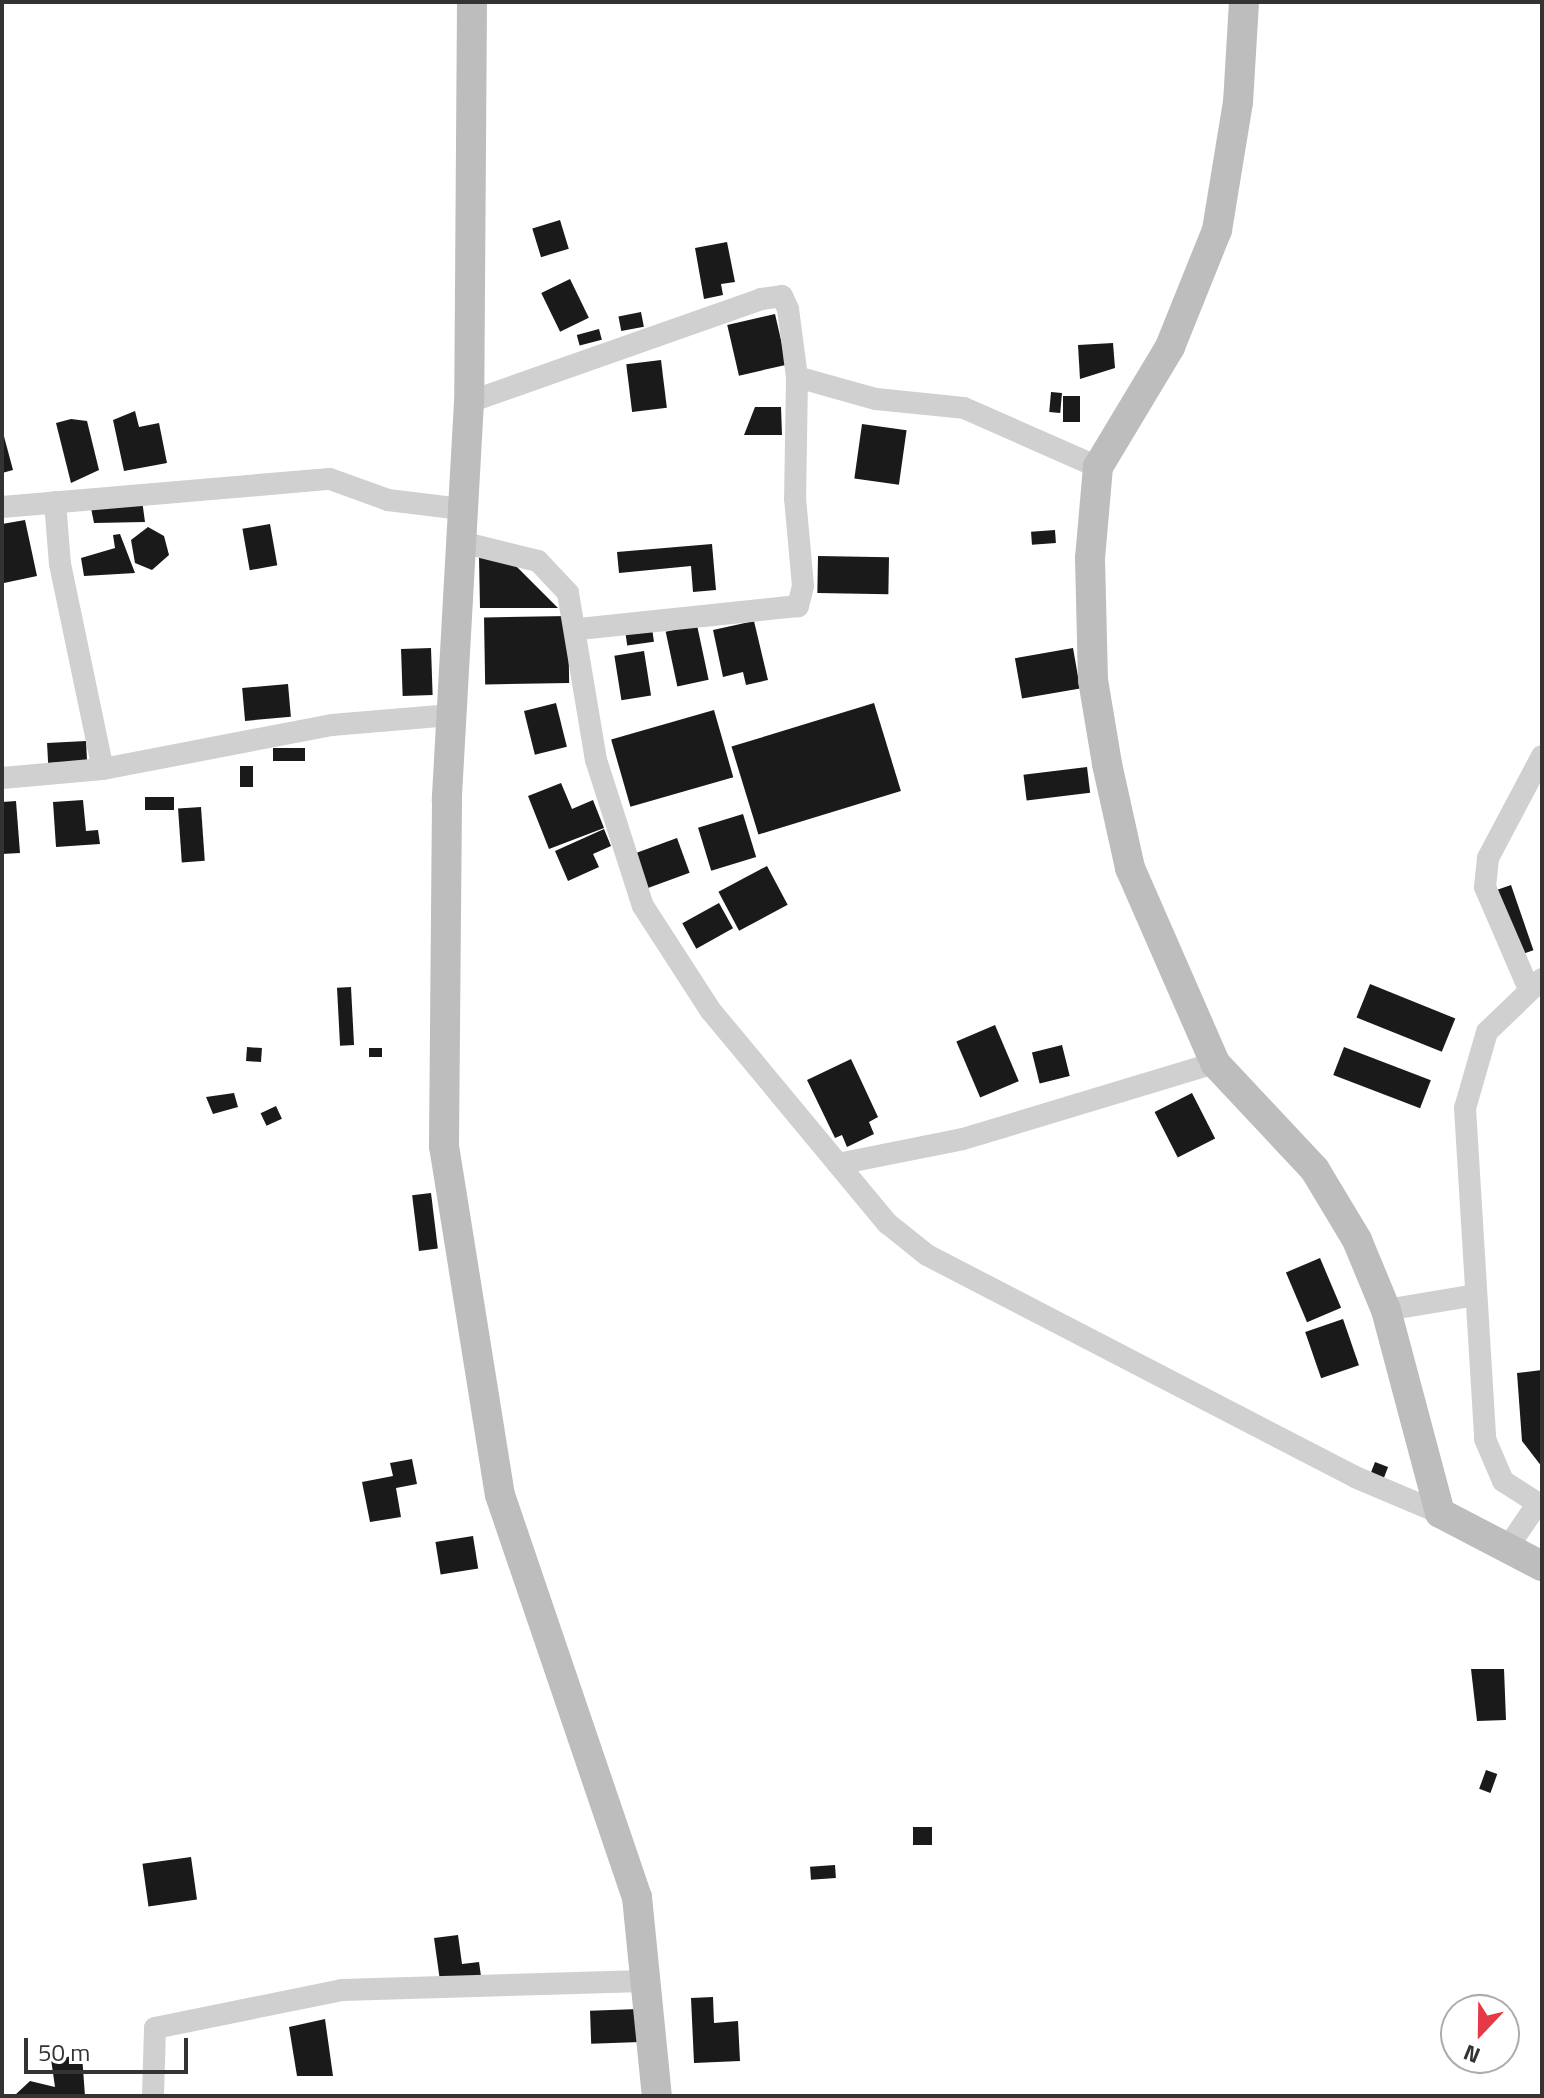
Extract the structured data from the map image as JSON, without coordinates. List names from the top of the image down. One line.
{"scale_bar":"50 m","north":"bottom"}
